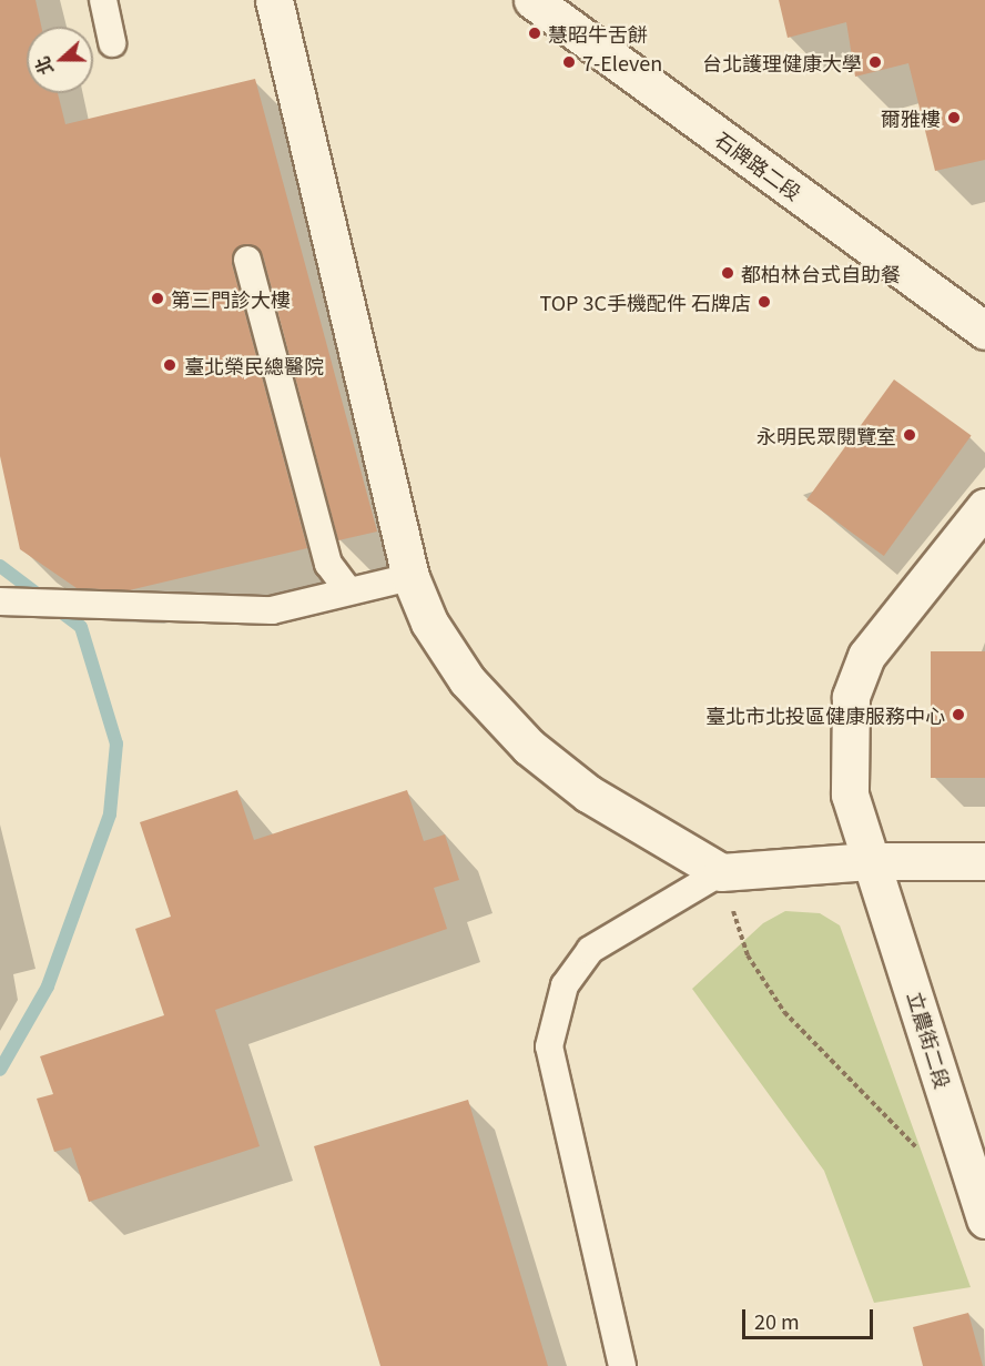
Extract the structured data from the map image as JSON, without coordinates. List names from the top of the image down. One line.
{"streets":{"street":["石牌路二段","立農街二段"]},"places":["慧昭牛舌餅","7-Eleven","台北護理健康大學","爾雅樓","都柏林台式自助餐","第三門診大樓","TOP 3C手機配件 石牌店","臺北榮民總醫院","永明民眾閱覽室","臺北市北投區健康服務中心"],"scale_bar":"20 m","north":"left"}
